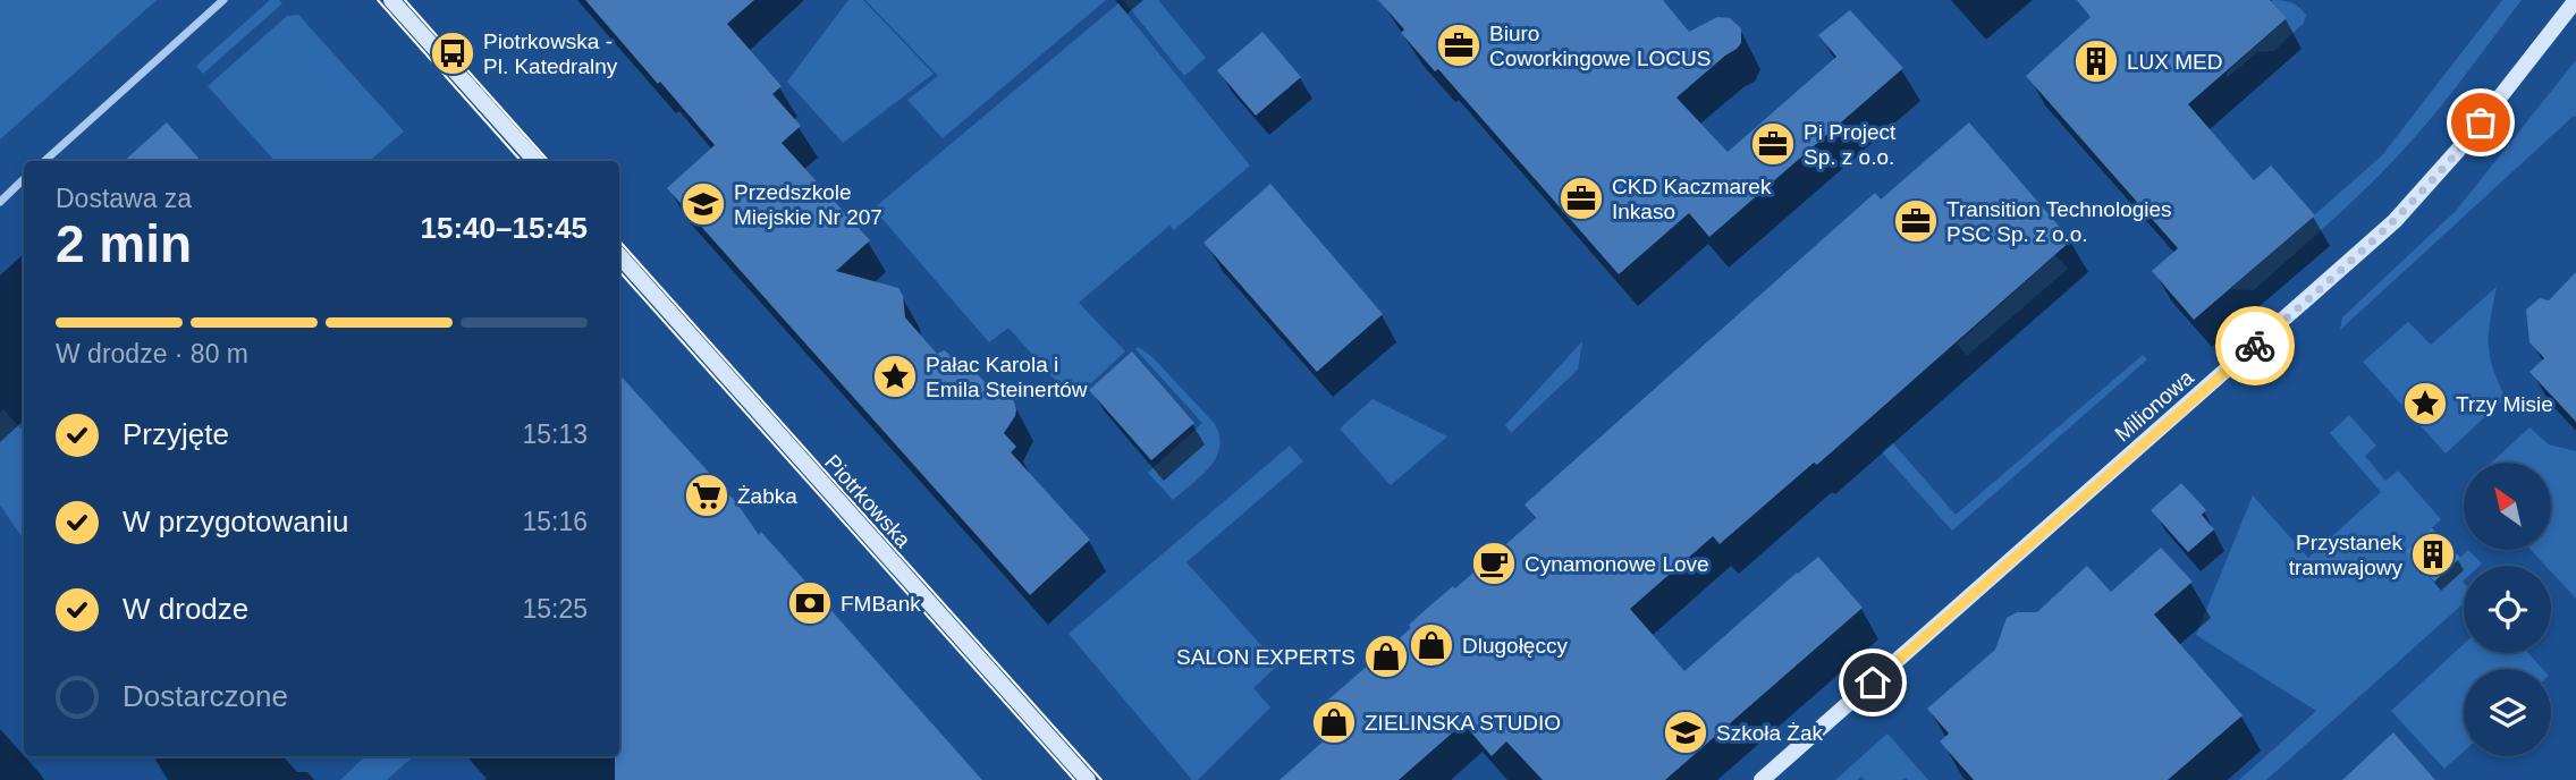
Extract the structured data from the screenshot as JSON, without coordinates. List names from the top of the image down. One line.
{"streets":{"street":["Milionowa","Piotrkowska"]},"places":{"office":["Biuro Coworkingowe LOCUS","Pi Project Sp. z o.o.","CKD Kaczmarek Inkaso","Transition Technologies PSC Sp. z o.o."],"bus stop":["Piotrkowska - Pl. Katedralny"],"building":["LUX MED","Przystanek tramwajowy"],"school or university":["Przedszkole Miejskie Nr 207","Szkoła Żak"],"place":["Pałac Karola i Emila Steinertów","Trzy Misie"],"supermarket":["Żabka"],"cafe":["Cynamonowe Love"],"bank":["FMBank"],"shop":["Dlugołęccy","SALON EXPERTS","ZIELINSKA STUDIO"]},"north":"top left","page":{"heading":["2 min","Dostawa za","15:40–15:45"],"bar":"W drodze · 80 m","list":[["Przyjęte","15:13"],["W przygotowaniu","15:16"],["W drodze","15:25"],"Dostarczone"]}}
